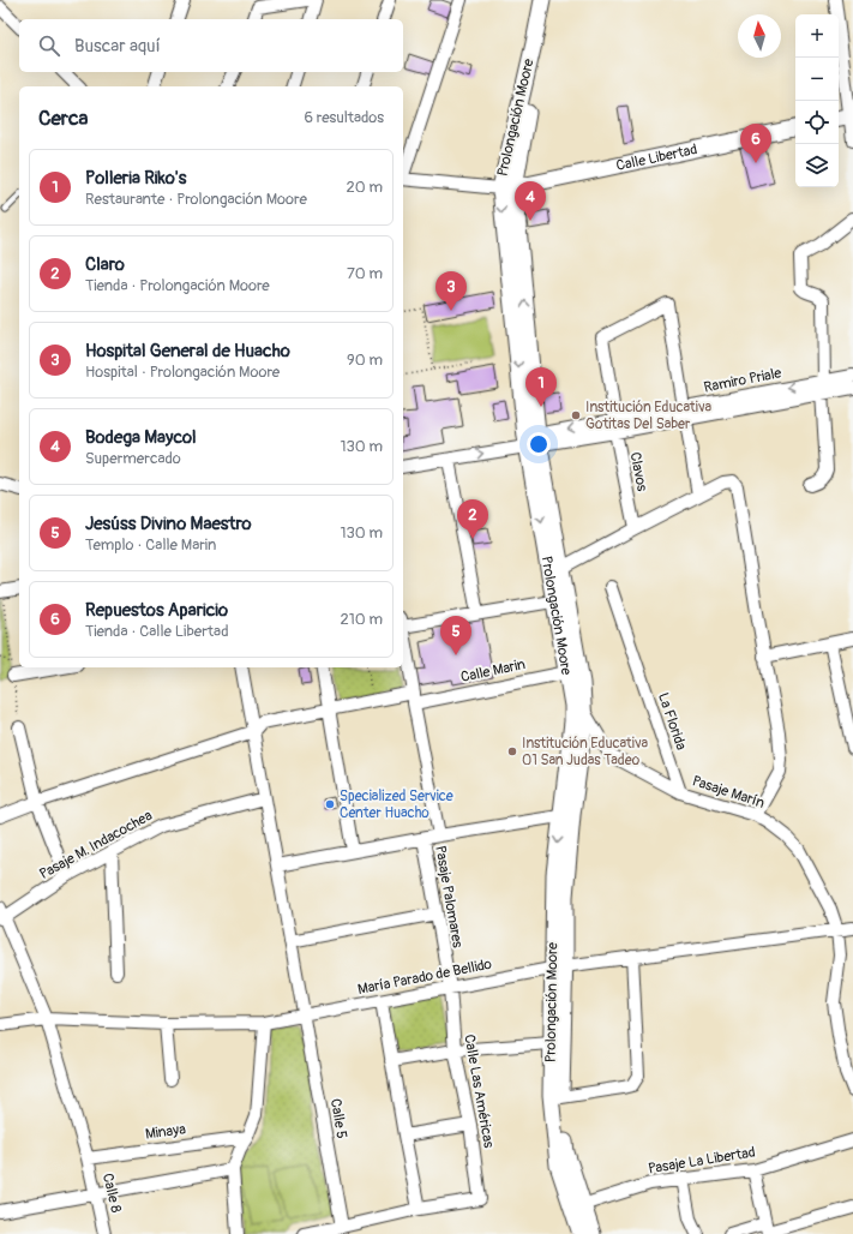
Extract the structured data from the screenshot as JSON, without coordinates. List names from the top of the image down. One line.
{"streets":{"street":["Prolongación Moore","Calle Libertad","Ramiro Priale","Clavos","Calle Marin","La Florida","Pasaje Marín","Pasaje M. Indacochea","Pasaje Palomares","María Parado de Bellido","Calle Las Américas","Calle 5","Minaya","Pasaje La Libertad","Calle 8"]},"crossings":[["Prolongación Moore","Calle Libertad"],["Prolongación Moore","Ramiro Priale"],["Prolongación Moore","Calle Marin"],["Prolongación Moore","Pasaje Marín"],["Prolongación Moore","María Parado de Bellido"],["Prolongación Moore","Pasaje La Libertad"],["Ramiro Priale","Clavos"],["Calle Marin","Calle 5"],["La Florida","Pasaje Marín"],["Pasaje Marín","María Parado de Bellido"],["Pasaje M. Indacochea","Calle 5"],["Pasaje M. Indacochea","Calle 8"],["Pasaje Palomares","María Parado de Bellido"],["Pasaje Palomares","Calle Las Américas"],["María Parado de Bellido","Calle Las Américas"],["María Parado de Bellido","Calle 5"],["María Parado de Bellido","Calle 8"],["Minaya","Calle 8"]],"places":["Institución Educativa Gotitas Del Saber","Institución Educativa 01 San Judas Tadeo","Specialized Service Center Huacho"],"north":"top","page":{"map_buttons":["+","−"],"search":"Buscar aquí","heading":["Cerca","6 resultados"],"pins":["6","4","3","1","2","5"],"list":[{"mark":"1","name":"Polleria Riko's","note":"Restaurante · Prolongación Moore","value":"20 m"},{"mark":"2","name":"Claro","note":"Tienda · Prolongación Moore","value":"70 m"},{"mark":"3","name":"Hospital General de Huacho","note":"Hospital · Prolongación Moore","value":"90 m"},{"mark":"4","name":"Bodega Maycol","note":"Supermercado","value":"130 m"},{"mark":"5","name":"Jesúss Divino Maestro","note":"Templo · Calle Marin","value":"130 m"},{"mark":"6","name":"Repuestos Aparicio","note":"Tienda · Calle Libertad","value":"210 m"}]}}
